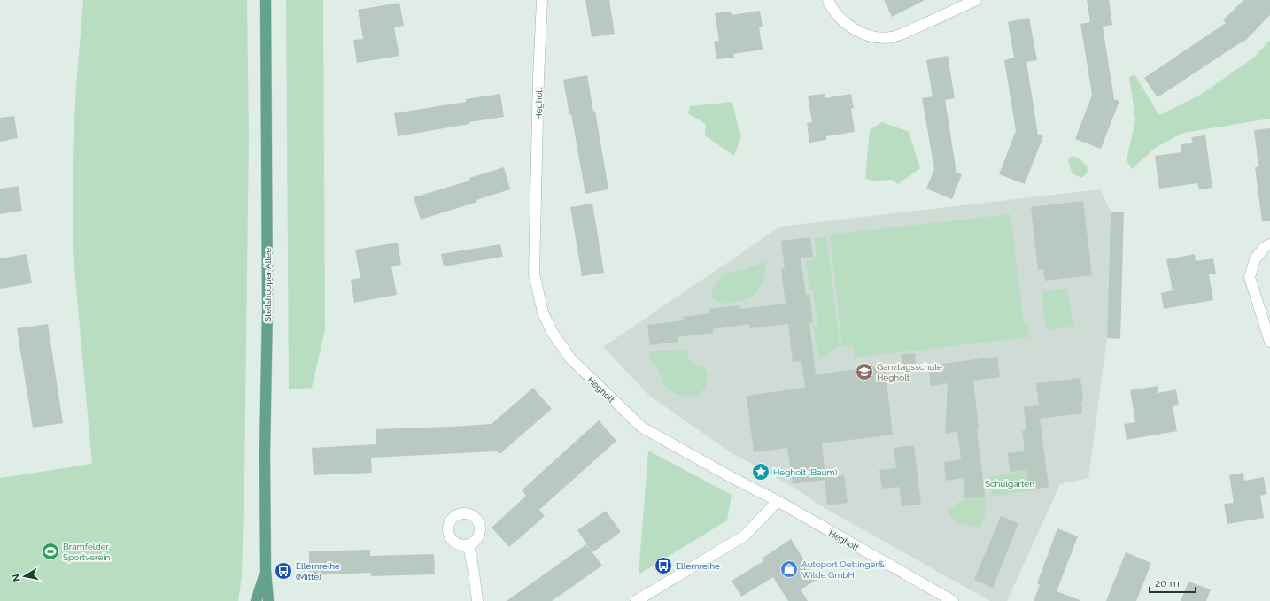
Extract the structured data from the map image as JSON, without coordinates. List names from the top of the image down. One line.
{"streets":{"main road":["Steilshooper Allee"],"street":["Hegholt"]},"parks":["Schulgarten"],"places":{"school or university":["Ganztagsschule Hegholt"],"place":["Hegholt (Baum)"],"sports":["Bramfelder Sportverein"],"bus stop":["Ellernreihe","Ellernreihe (Mitte)"],"shop":["Autoport Oettinger& Wilde GmbH"]},"scale_bar":"20 m","north":"left"}
